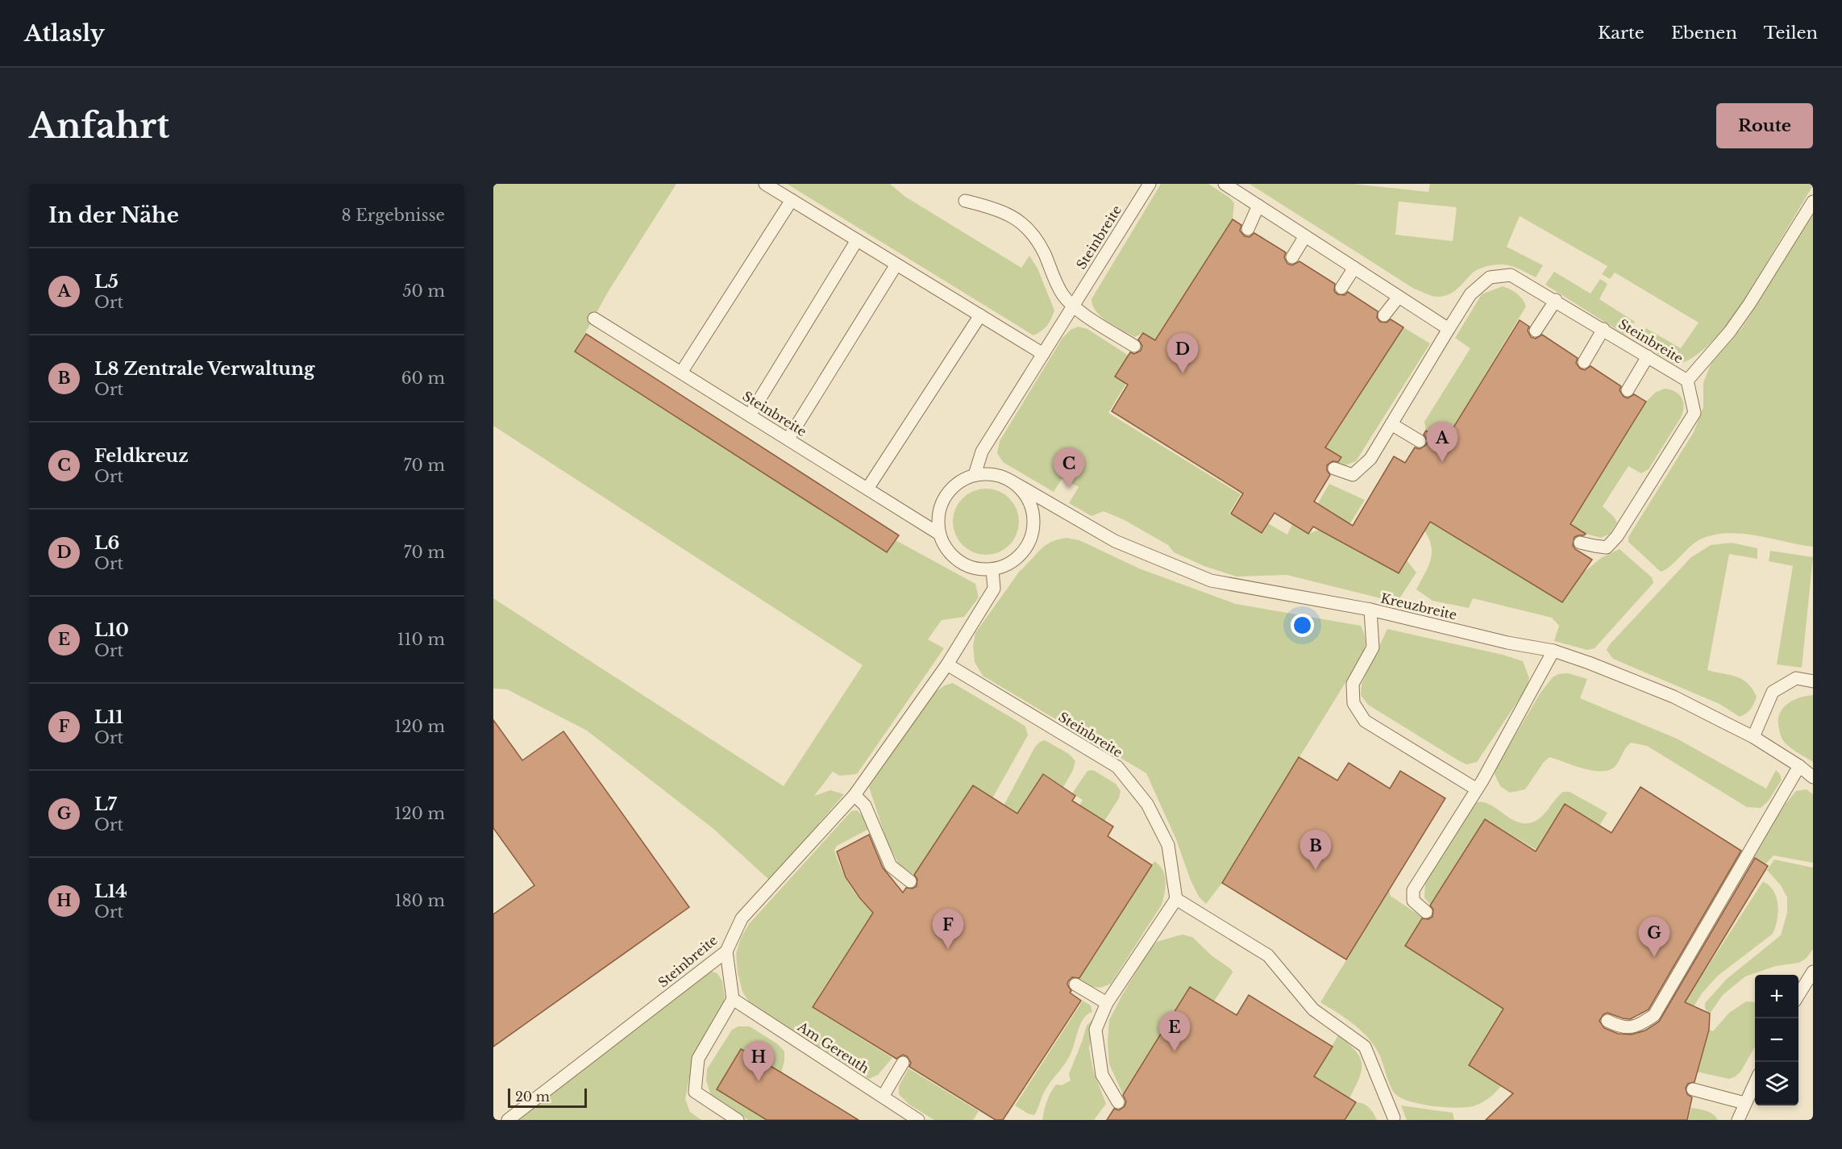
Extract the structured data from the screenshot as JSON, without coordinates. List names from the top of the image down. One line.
{"streets":{"lane":["Steinbreite","Kreuzbreite","Am Gereuth"]},"crossings":[["Steinbreite","Kreuzbreite"]],"scale_bar":"20 m","page":{"header":"Atlasly","nav":["Karte","Ebenen","Teilen"],"buttons":"Route","title":"Anfahrt","heading":["In der Nähe","8 Ergebnisse"],"list":[{"mark":"A","name":"L5","note":"Ort","value":"50 m"},{"mark":"B","name":"L8 Zentrale Verwaltung","note":"Ort","value":"60 m"},{"mark":"C","name":"Feldkreuz","note":"Ort","value":"70 m"},{"mark":"D","name":"L6","note":"Ort","value":"70 m"},{"mark":"E","name":"L10","note":"Ort","value":"110 m"},{"mark":"F","name":"L11","note":"Ort","value":"120 m"},{"mark":"G","name":"L7","note":"Ort","value":"120 m"},{"mark":"H","name":"L14","note":"Ort","value":"180 m"}],"pins":["D","A","C","B","F","G","E","H"],"map_buttons":["+","−"],"scale":"20 m"}}
